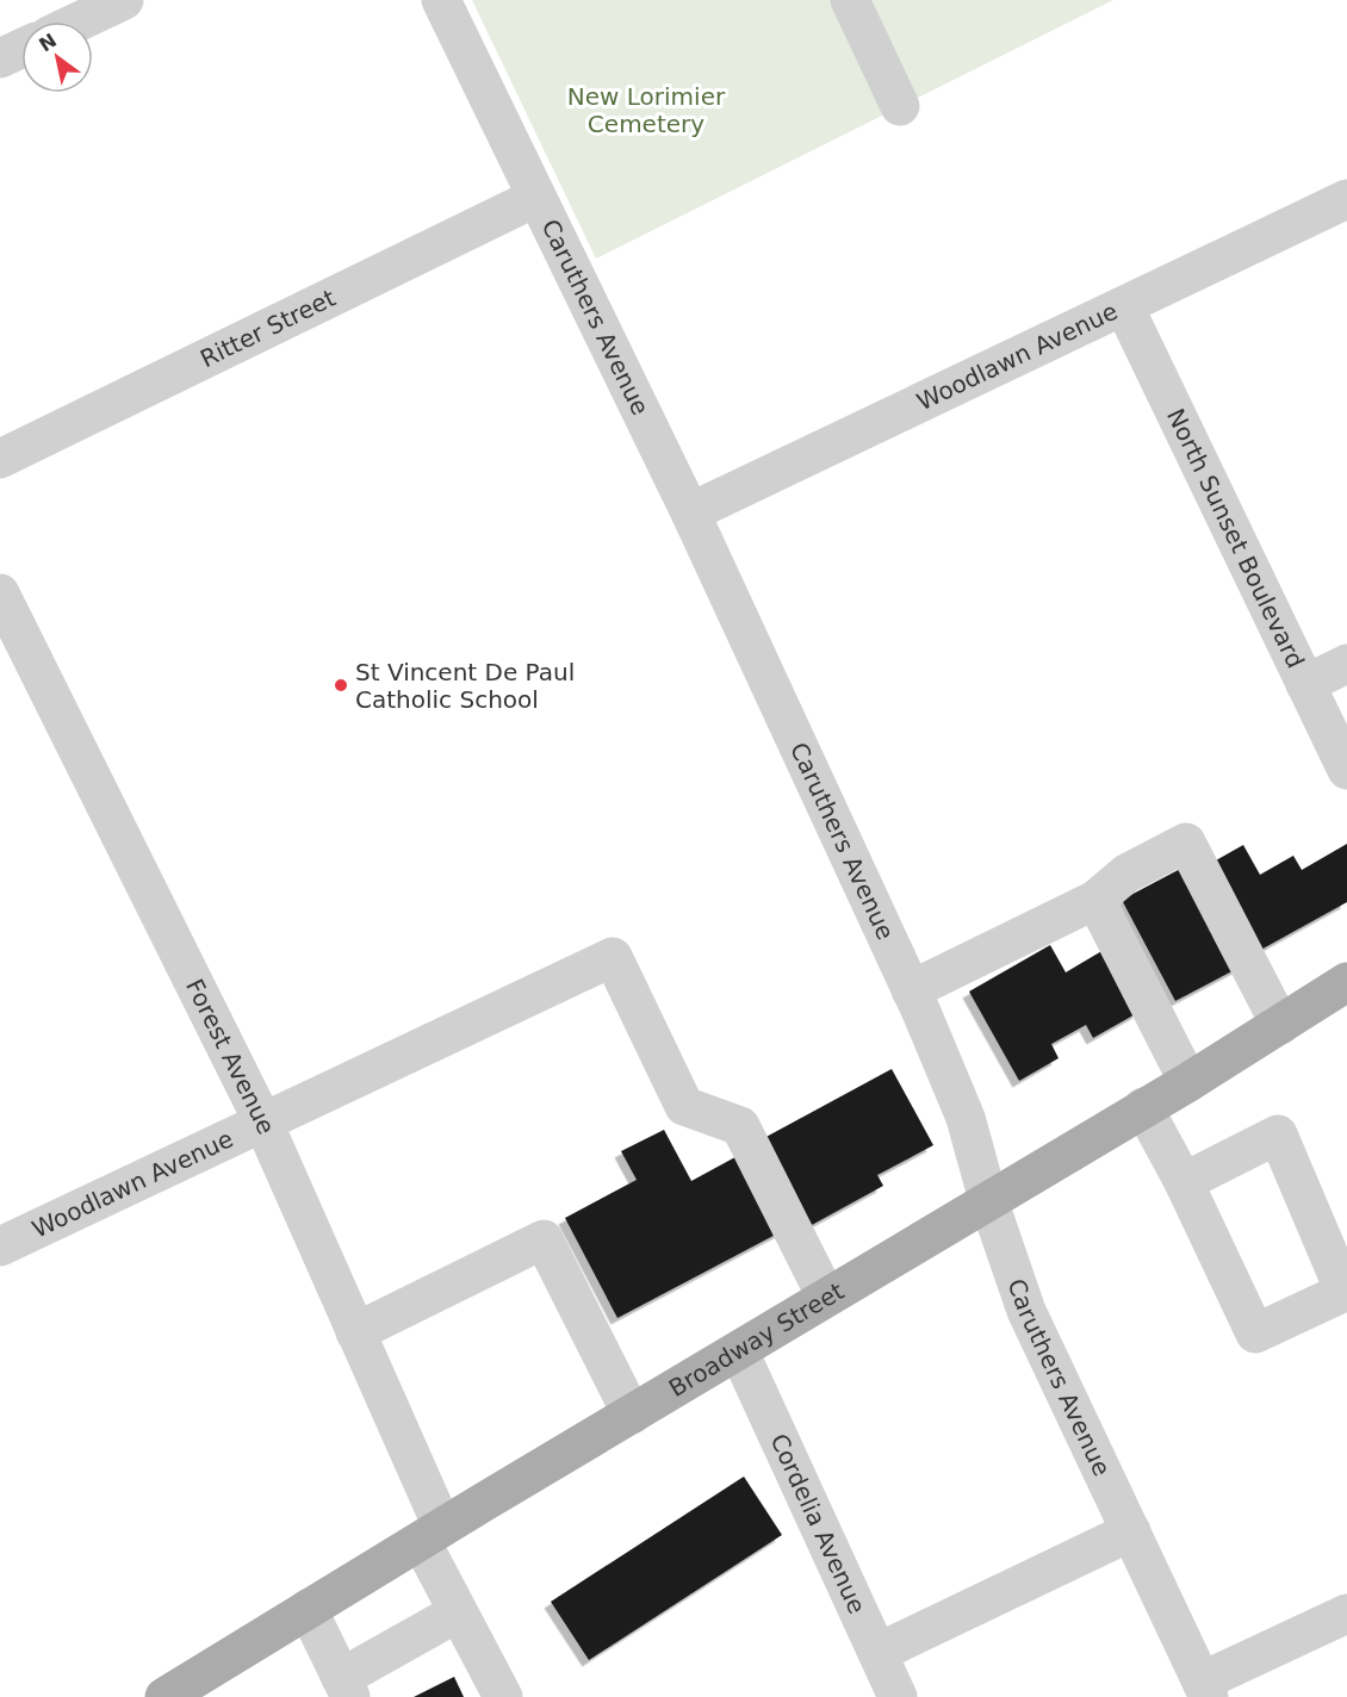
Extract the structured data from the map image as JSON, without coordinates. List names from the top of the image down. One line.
{"streets":{"main road":["Broadway Street"],"street":["Caruthers Avenue","Ritter Street","Woodlawn Avenue","North Sunset Boulevard","Forest Avenue","Cordelia Avenue"]},"crossings":[["Caruthers Avenue","Ritter Street"],["Caruthers Avenue","Woodlawn Avenue"],["Caruthers Avenue","Broadway Street"],["Woodlawn Avenue","North Sunset Boulevard"],["Woodlawn Avenue","Forest Avenue"],["Woodlawn Avenue","Broadway Street"],["Forest Avenue","Broadway Street"],["Broadway Street","Cordelia Avenue"]],"parks":["New Lorimier Cemetery"],"places":["St Vincent De Paul Catholic School"],"north":"top left"}
